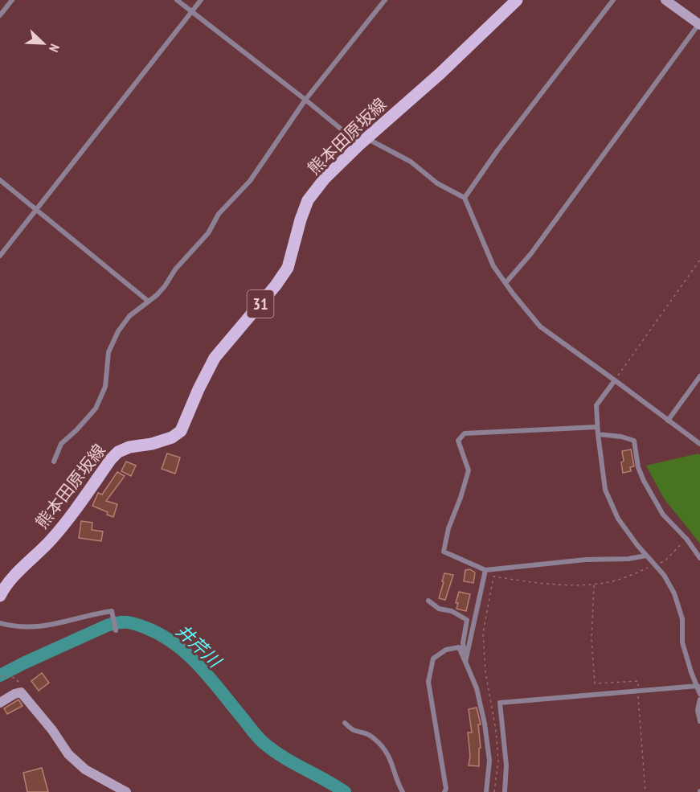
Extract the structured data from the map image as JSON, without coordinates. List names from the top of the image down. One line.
{"streets":{"main road":["熊本田原坂線","31"]},"water":["井芹川"],"north":"bottom right"}
